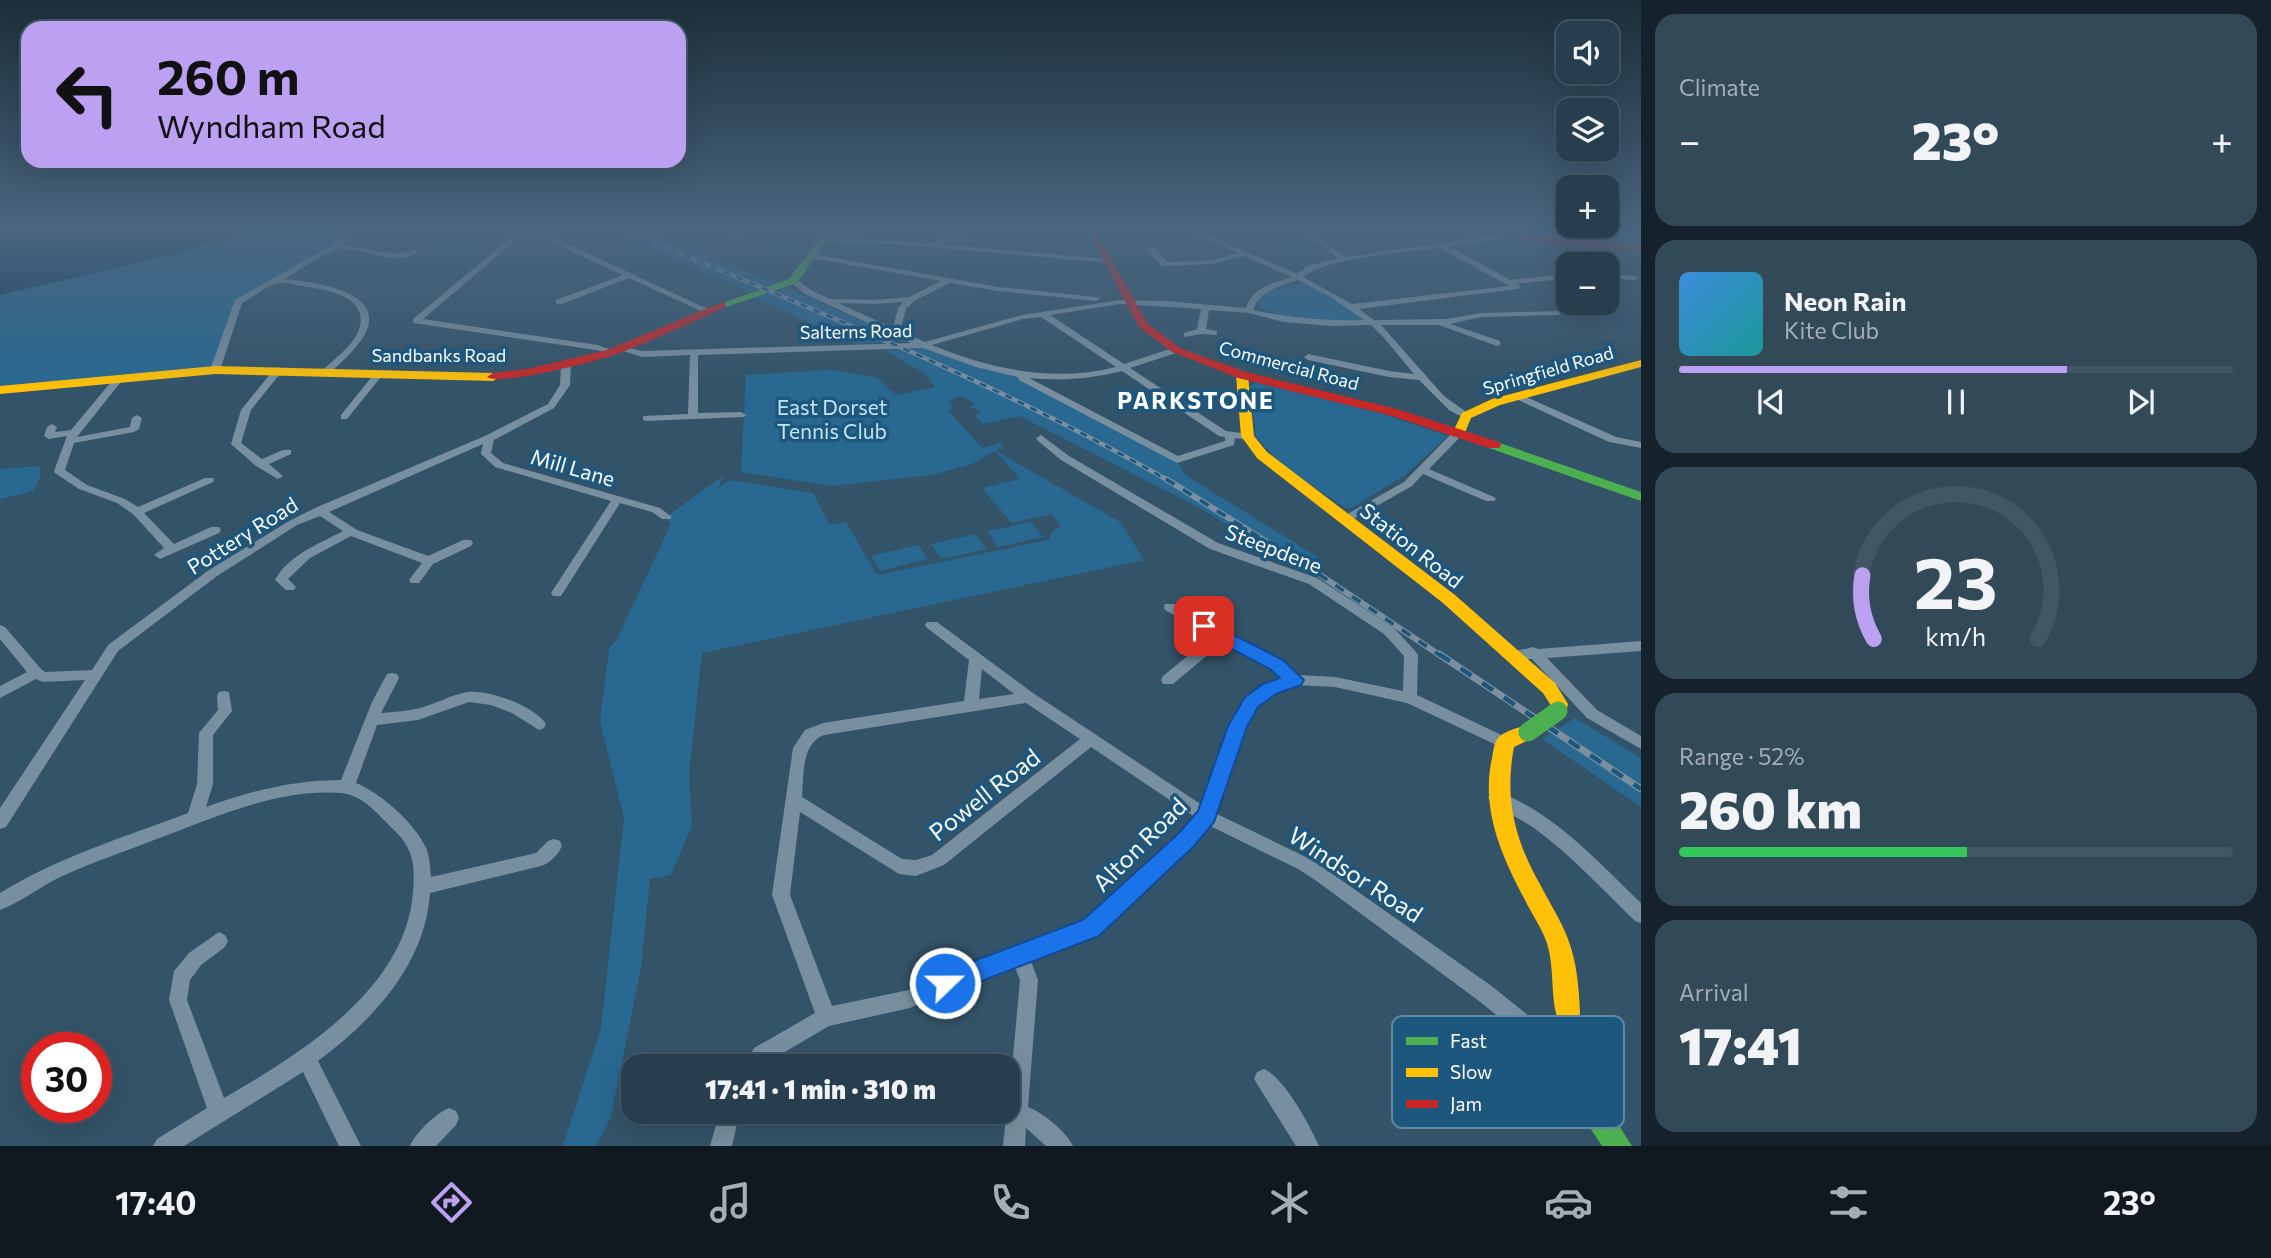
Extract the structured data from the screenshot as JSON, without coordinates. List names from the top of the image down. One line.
{"streets":{"main road":["Sandbanks Road","Commercial Road","Springfield Road","Station Road"],"street":["Salterns Road","Mill Lane","Pottery Road","Steepdene","Powell Road","Alton Road","Windsor Road"]},"crossings":[["Salterns Road","Sandbanks Road"],["Salterns Road","Commercial Road"],["Sandbanks Road","Pottery Road"],["Mill Lane","Pottery Road"],["Station Road","Alton Road"],["Steepdene","Alton Road"],["Powell Road","Windsor Road"],["Alton Road","Windsor Road"]],"districts":["PARKSTONE"],"parks":["East Dorset Tennis Club"],"legend":["Fast","Slow","Jam"],"page":{"tile":["Climate",["Range · 52%","260 km"],["Arrival","17:41"]],"map_buttons":["+","−"],"turn":["260 m","Wyndham Road"],"heat":["−","23°","+"],"song":["Neon Rain","Kite Club"],"limit":"30","trip":"17:41 · 1 min · 310 m","tabs":["17:40","23°"],"gauge":["23","km/h"]}}
